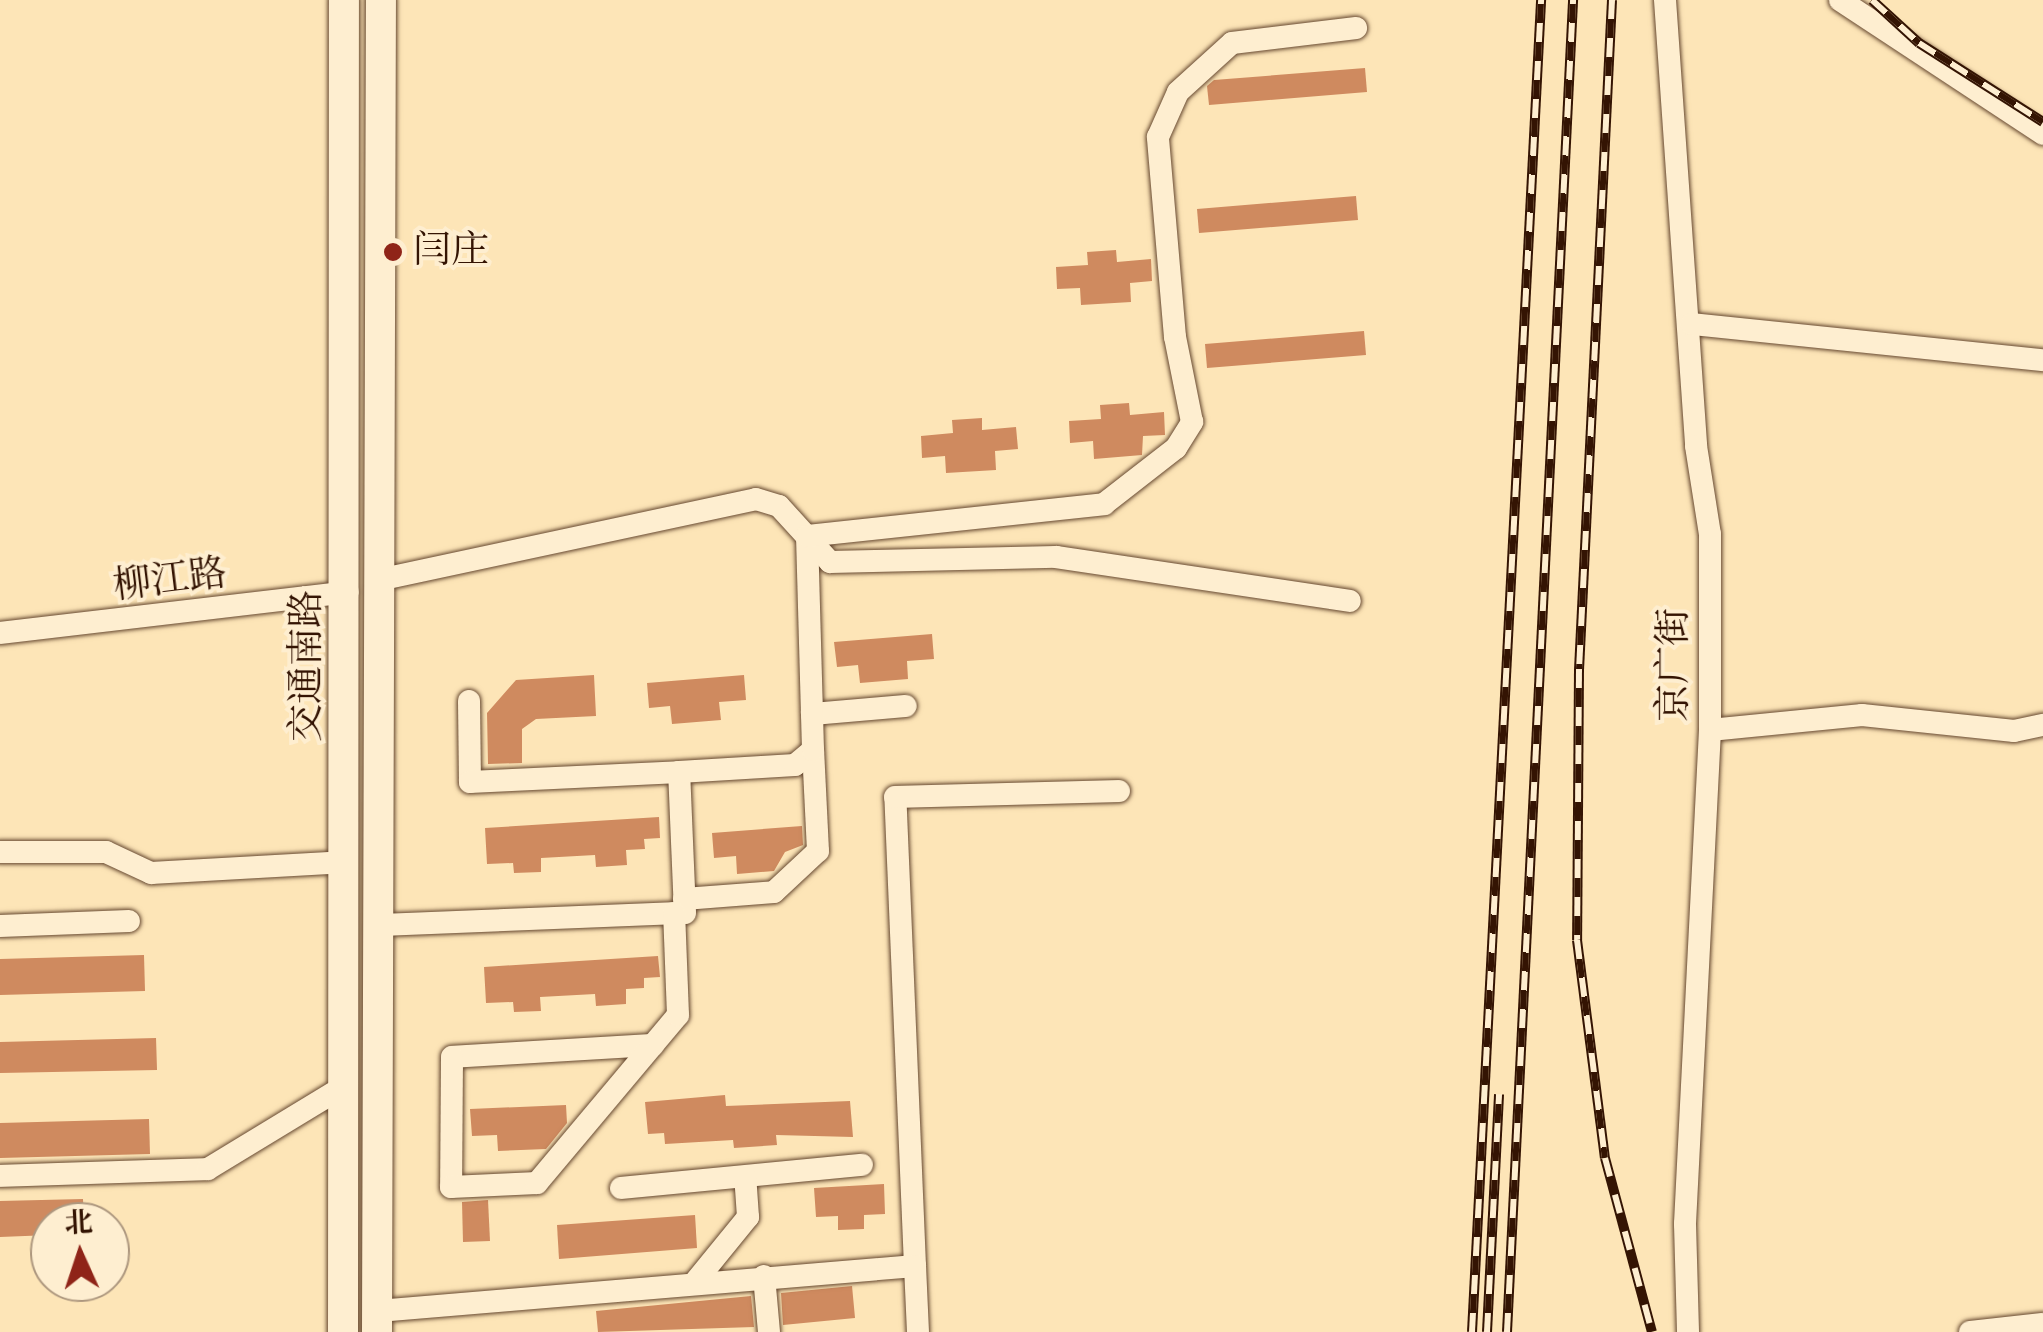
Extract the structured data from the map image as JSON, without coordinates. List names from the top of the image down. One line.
{"streets":{"main road":["交通南路"],"street":["柳江路","京广街"]},"crossings":[["柳江路","交通南路"]],"places":["闫庄"],"north":"top"}
